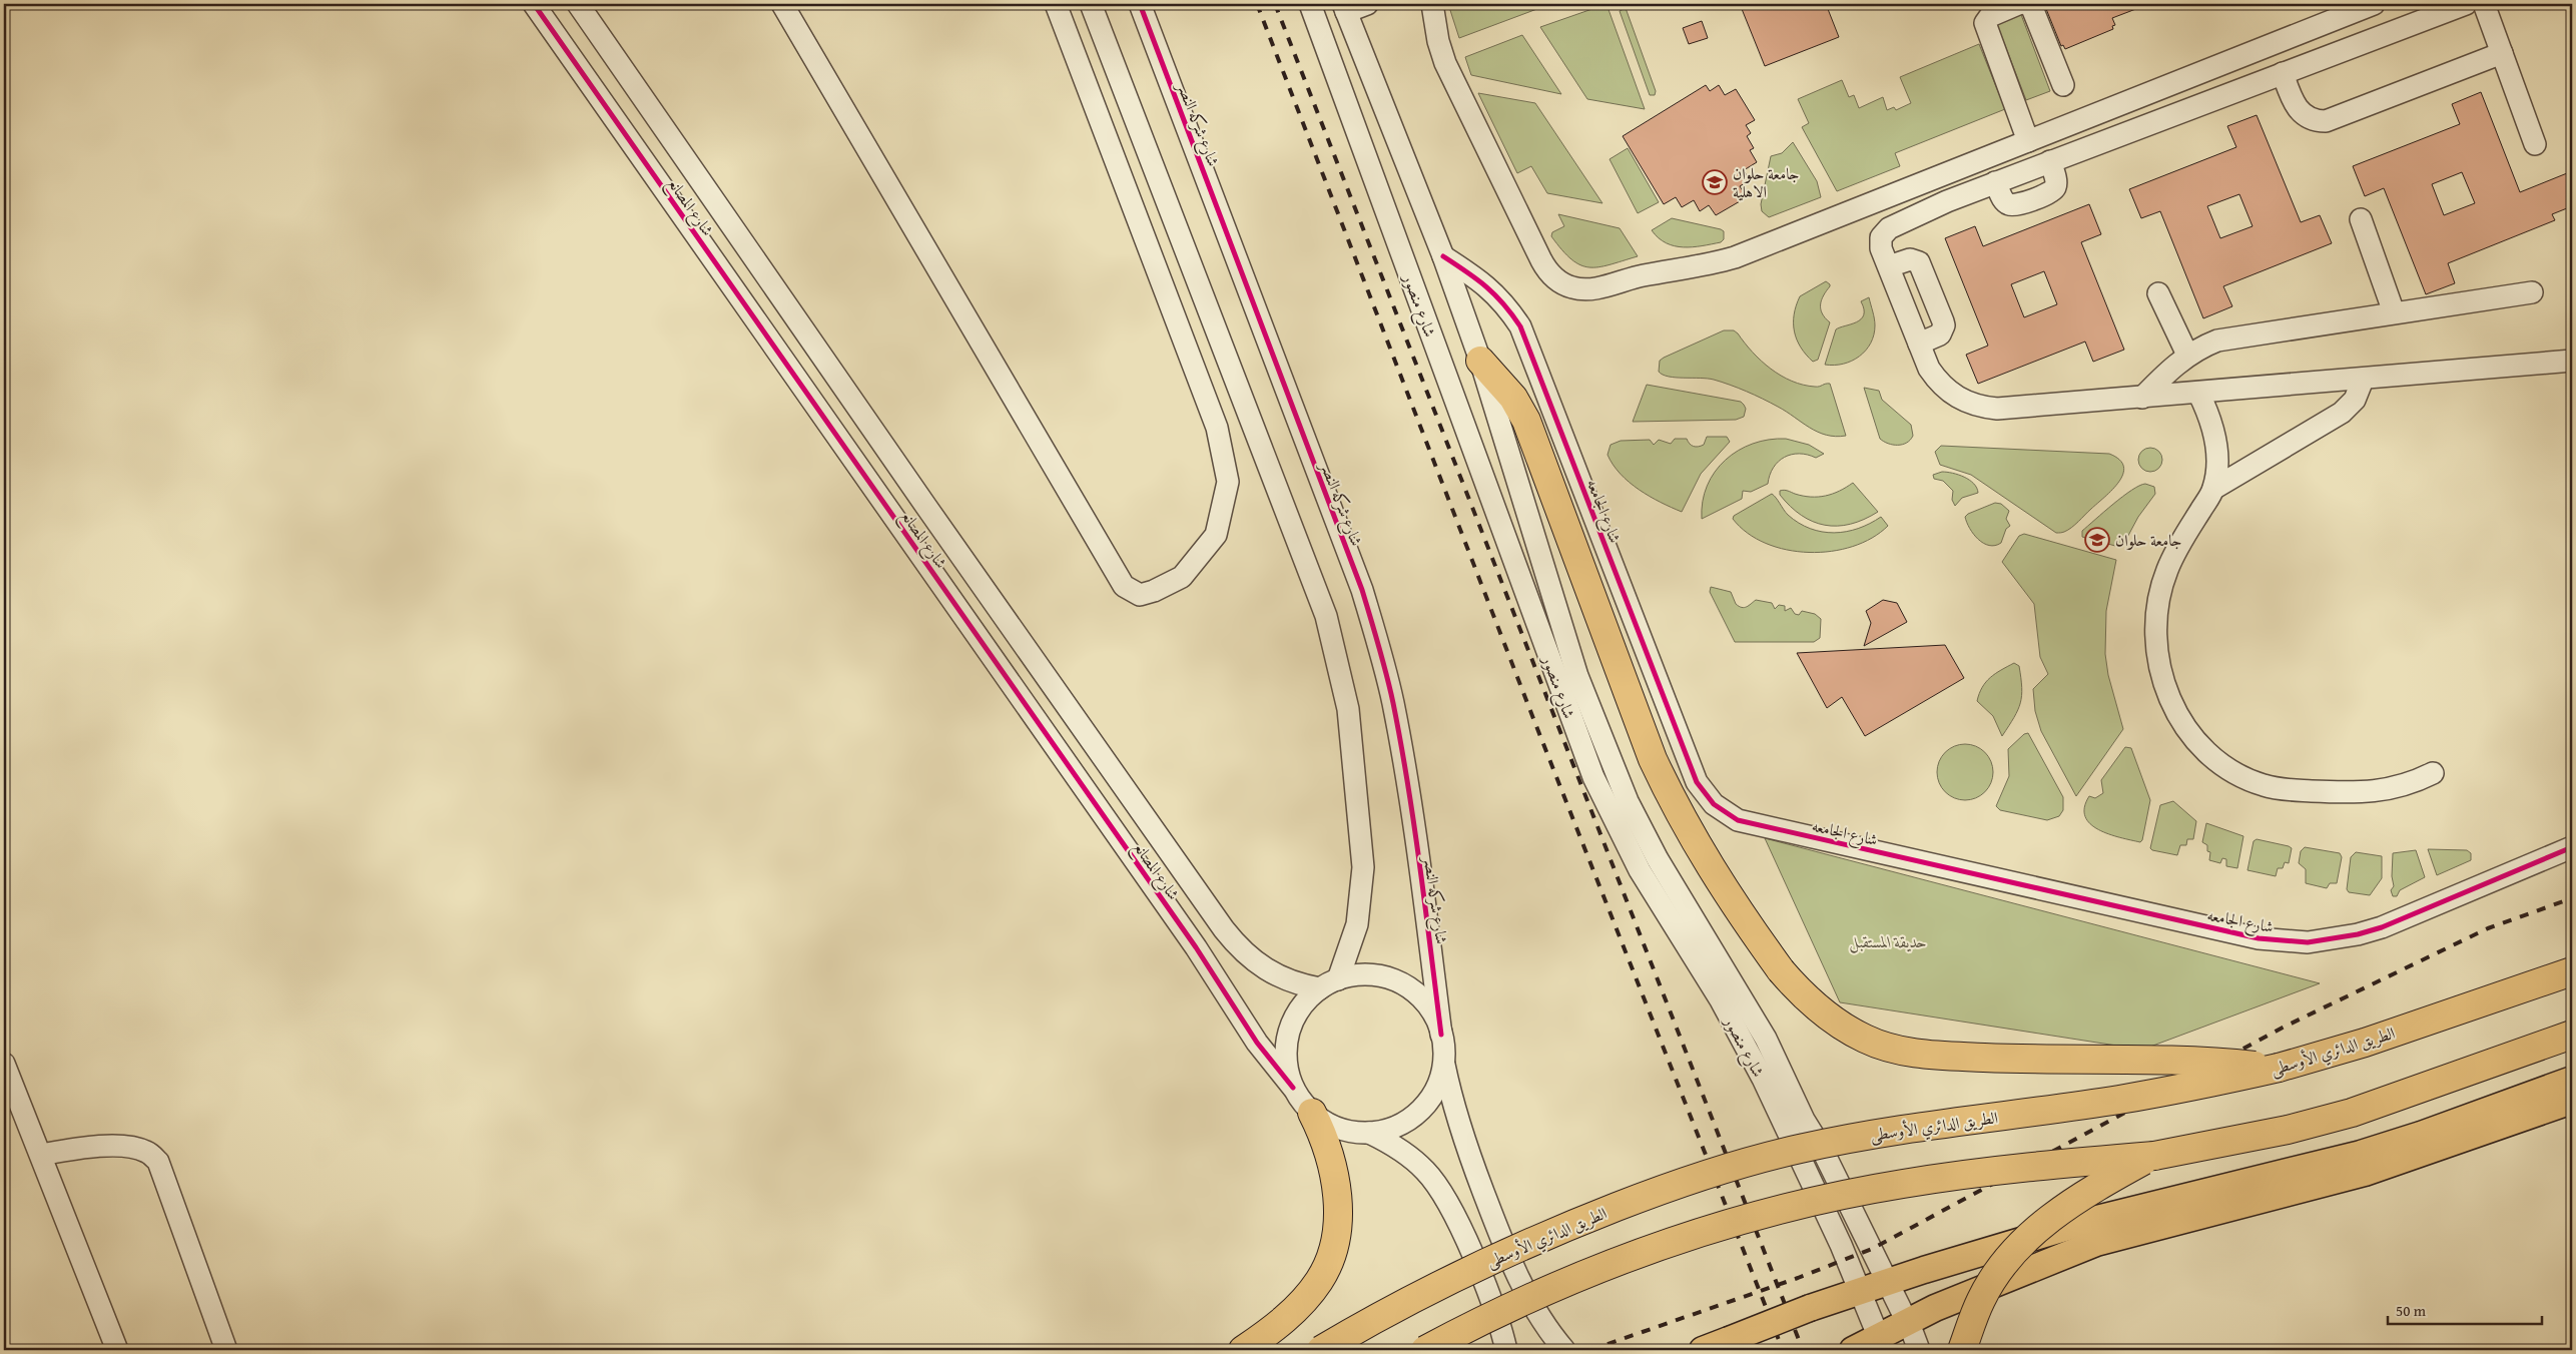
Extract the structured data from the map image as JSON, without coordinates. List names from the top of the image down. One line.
{"streets":{"highway":["الطريق الدائري الأوسطى"],"street":["شارع شركه النصر","شارع المصانع","شارع منصور","شارع الجامعه"]},"crossings":[["شارع شركه النصر","شارع المصانع"],["شارع منصور","شارع الجامعه"]],"parks":["حديقة المستقبل"],"places":{"school or university":["جامعة حلوان الاهلية","جامعة حلوان"]},"scale_bar":"50 m"}
